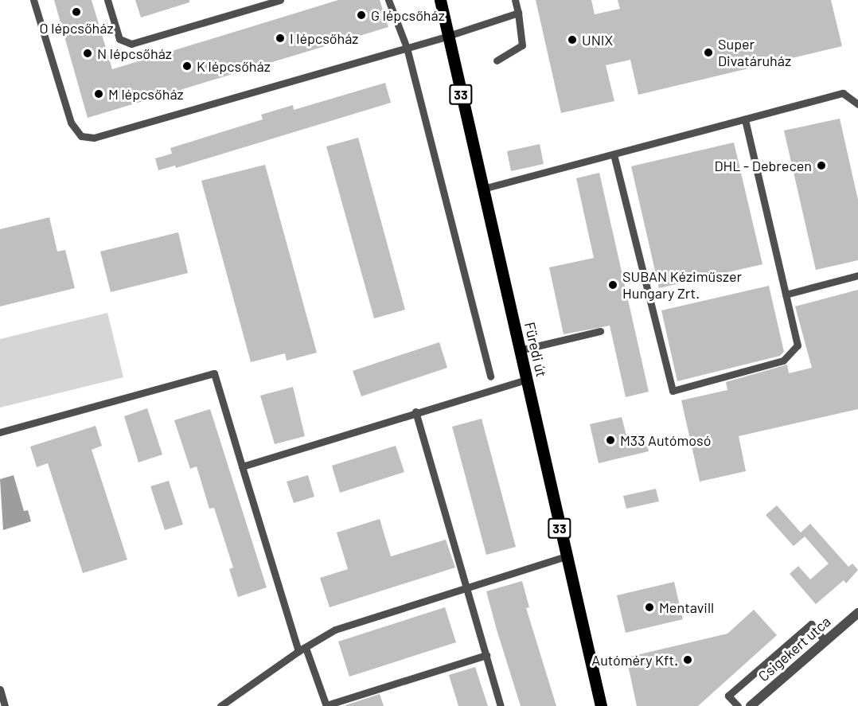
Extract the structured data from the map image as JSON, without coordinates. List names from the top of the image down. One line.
{"streets":{"main road":["33","Füredi út"],"street":["Csigekert utca"]},"places":["O lépcsőház","G lépcsőház","I lépcsőház","UNIX","Super Divatáruház","N lépcsőház","K lépcsőház","M lépcsőház","DHL - Debrecen","SUBAN Kéziműszer Hungary Zrt.","M33 Autómosó","Mentavill","Autóméry Kft."]}
